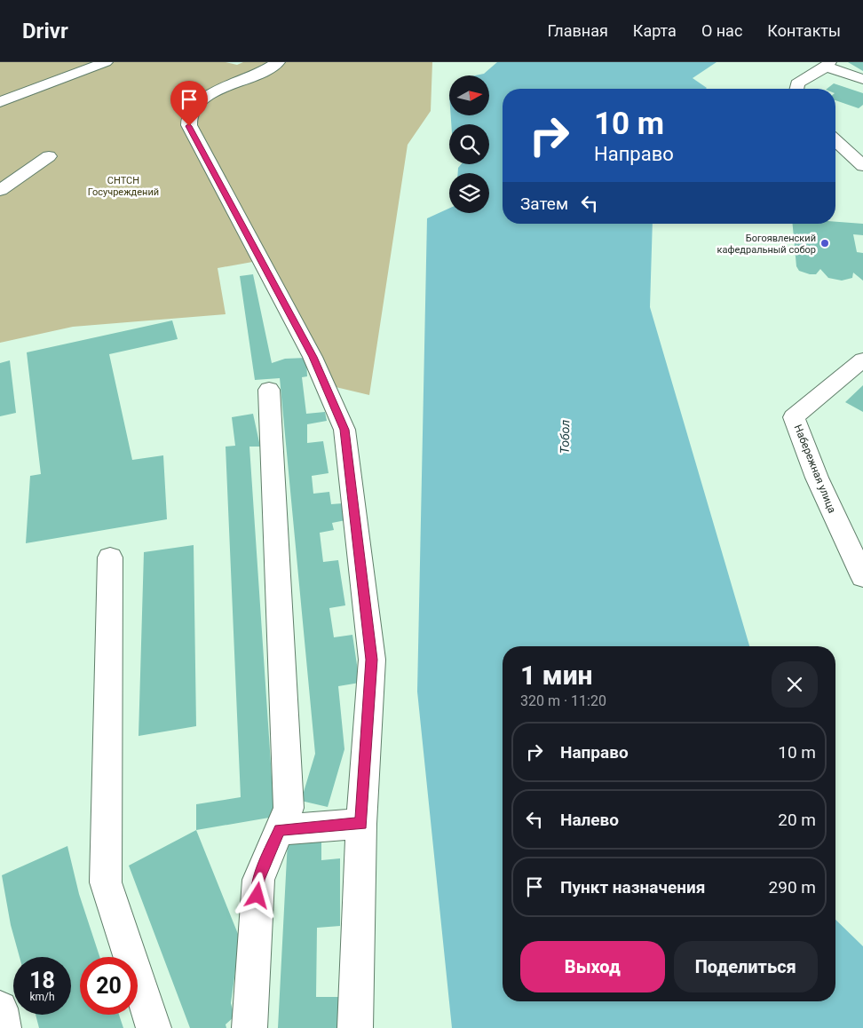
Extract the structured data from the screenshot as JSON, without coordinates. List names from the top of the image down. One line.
{"streets":{"street":["Набережная улица"]},"water":["Тобол"],"parks":["СНТСН Госучреждений"],"places":["Богоявленский кафедральный собор"],"north":"right","page":{"header":"Drivr","nav":["Главная","Карта","О нас","Контакты"],"turn":["10 m","Направо"],"then":"Затем","heading":["1 мин","320 m · 11:20"],"list":[{"name":"Направо","value":"10 m"},{"name":"Налево","value":"20 m"},{"name":"Пункт назначения","value":"290 m"}],"buttons":["Выход","Поделиться"],"speed":"18 km/h","limit":"20"}}
